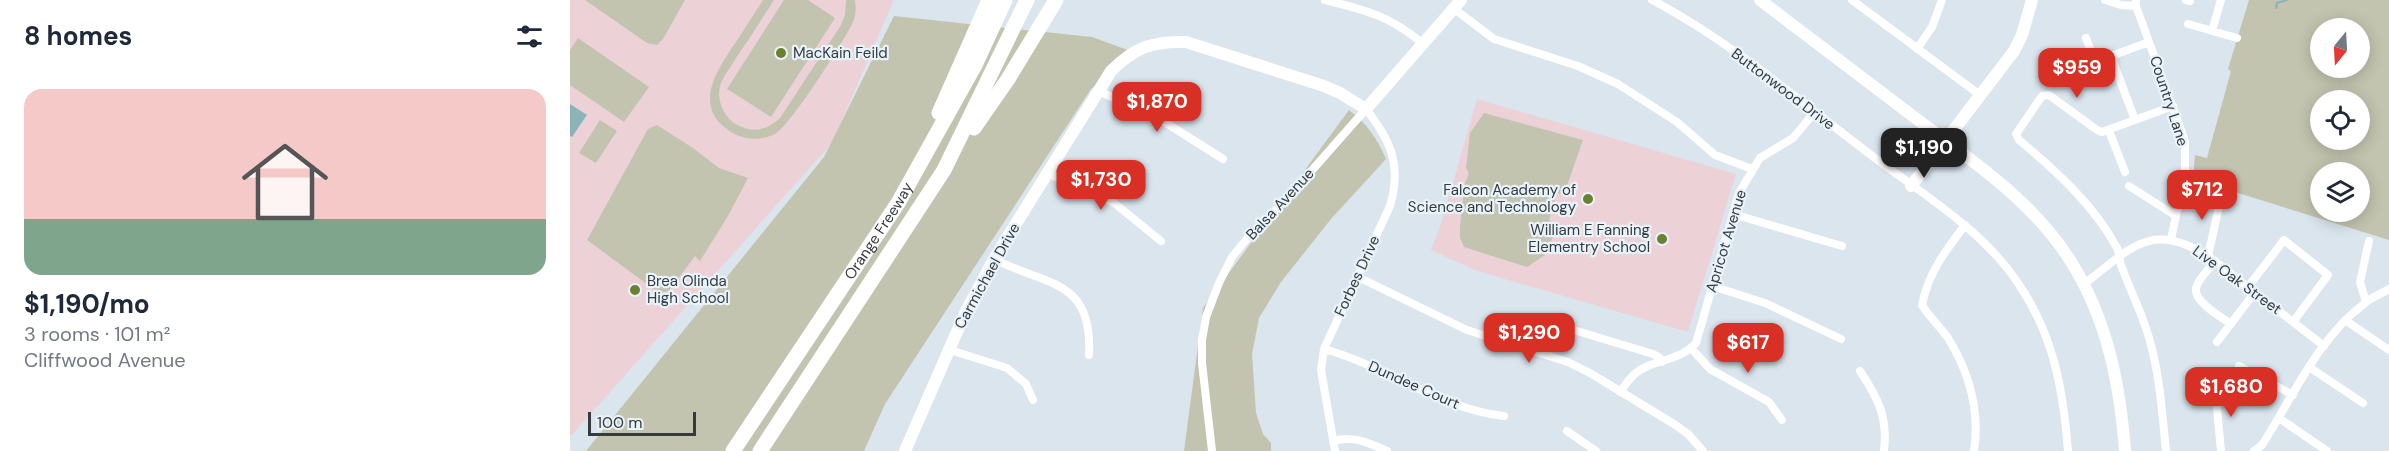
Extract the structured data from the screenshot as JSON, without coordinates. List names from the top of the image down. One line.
{"streets":{"highway":["Orange Freeway"],"street":["Buttonwood Drive","Country Lane","Balsa Avenue","Apricot Avenue","Carmichael Drive","Forbes Drive","Live Oak Street","Dundee Court"]},"crossings":[["Buttonwood Drive","Apricot Avenue"],["Country Lane","Live Oak Street"],["Balsa Avenue","Carmichael Drive"],["Balsa Avenue","Forbes Drive"],["Carmichael Drive","Forbes Drive"],["Forbes Drive","Dundee Court"]],"places":["MacKain Feild","Falcon Academy of Science and Technology","William E Fanning Elementry School","Brea Olinda High School"],"scale_bar":"100 m","north":"bottom","page":{"heading":"8 homes","price":["$959","$1,870","$1,190","$1,730","$712","$1,290","$617","$1,680"],"list":[{"name":"$1,190/mo","note":"3 rooms · 101 m² · Cliffwood Avenue"}],"scale":"100 m"}}
